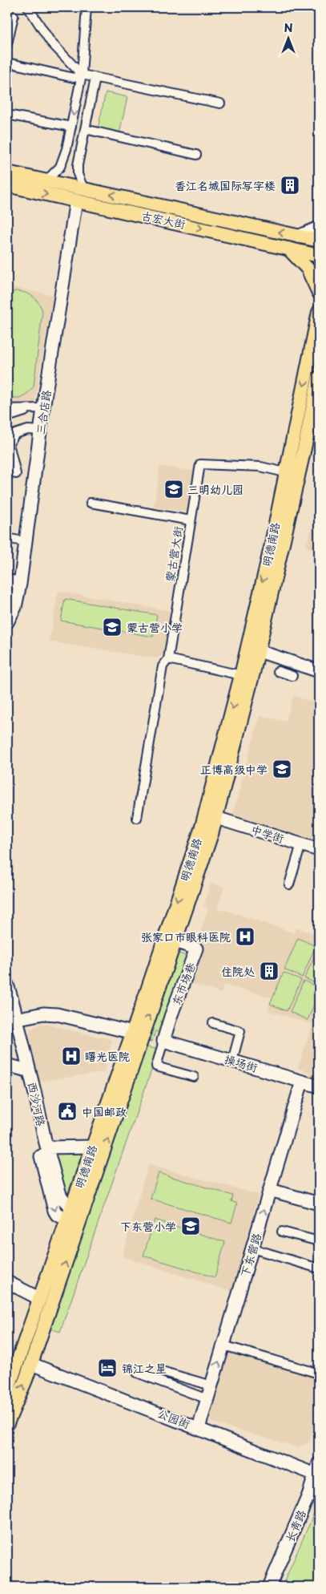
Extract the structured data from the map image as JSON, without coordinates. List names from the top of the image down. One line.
{"streets":{"main road":["古宏大街","明德南路"],"street":["三合店路","蒙古营大街","中学街","东市场巷","操场街","西沙河路","下东营路","公园街","长青路"]},"crossings":[["古宏大街","三合店路"],["明德南路","蒙古营大街"],["明德南路","中学街"],["明德南路","东市场巷"],["明德南路","西沙河路"],["明德南路","公园街"],["东市场巷","操场街"],["操场街","下东营路"],["下东营路","公园街"],["公园街","长青路"]],"places":{"building":["香江名城国际写字楼","住院处"],"school or university":["三明幼儿园","蒙古营小学","正博高级中学","下东营小学"],"hospital":["张家口市眼科医院","曙光医院"],"public building":["中国邮政"],"hotel":["锦江之星"]},"north":"top"}
